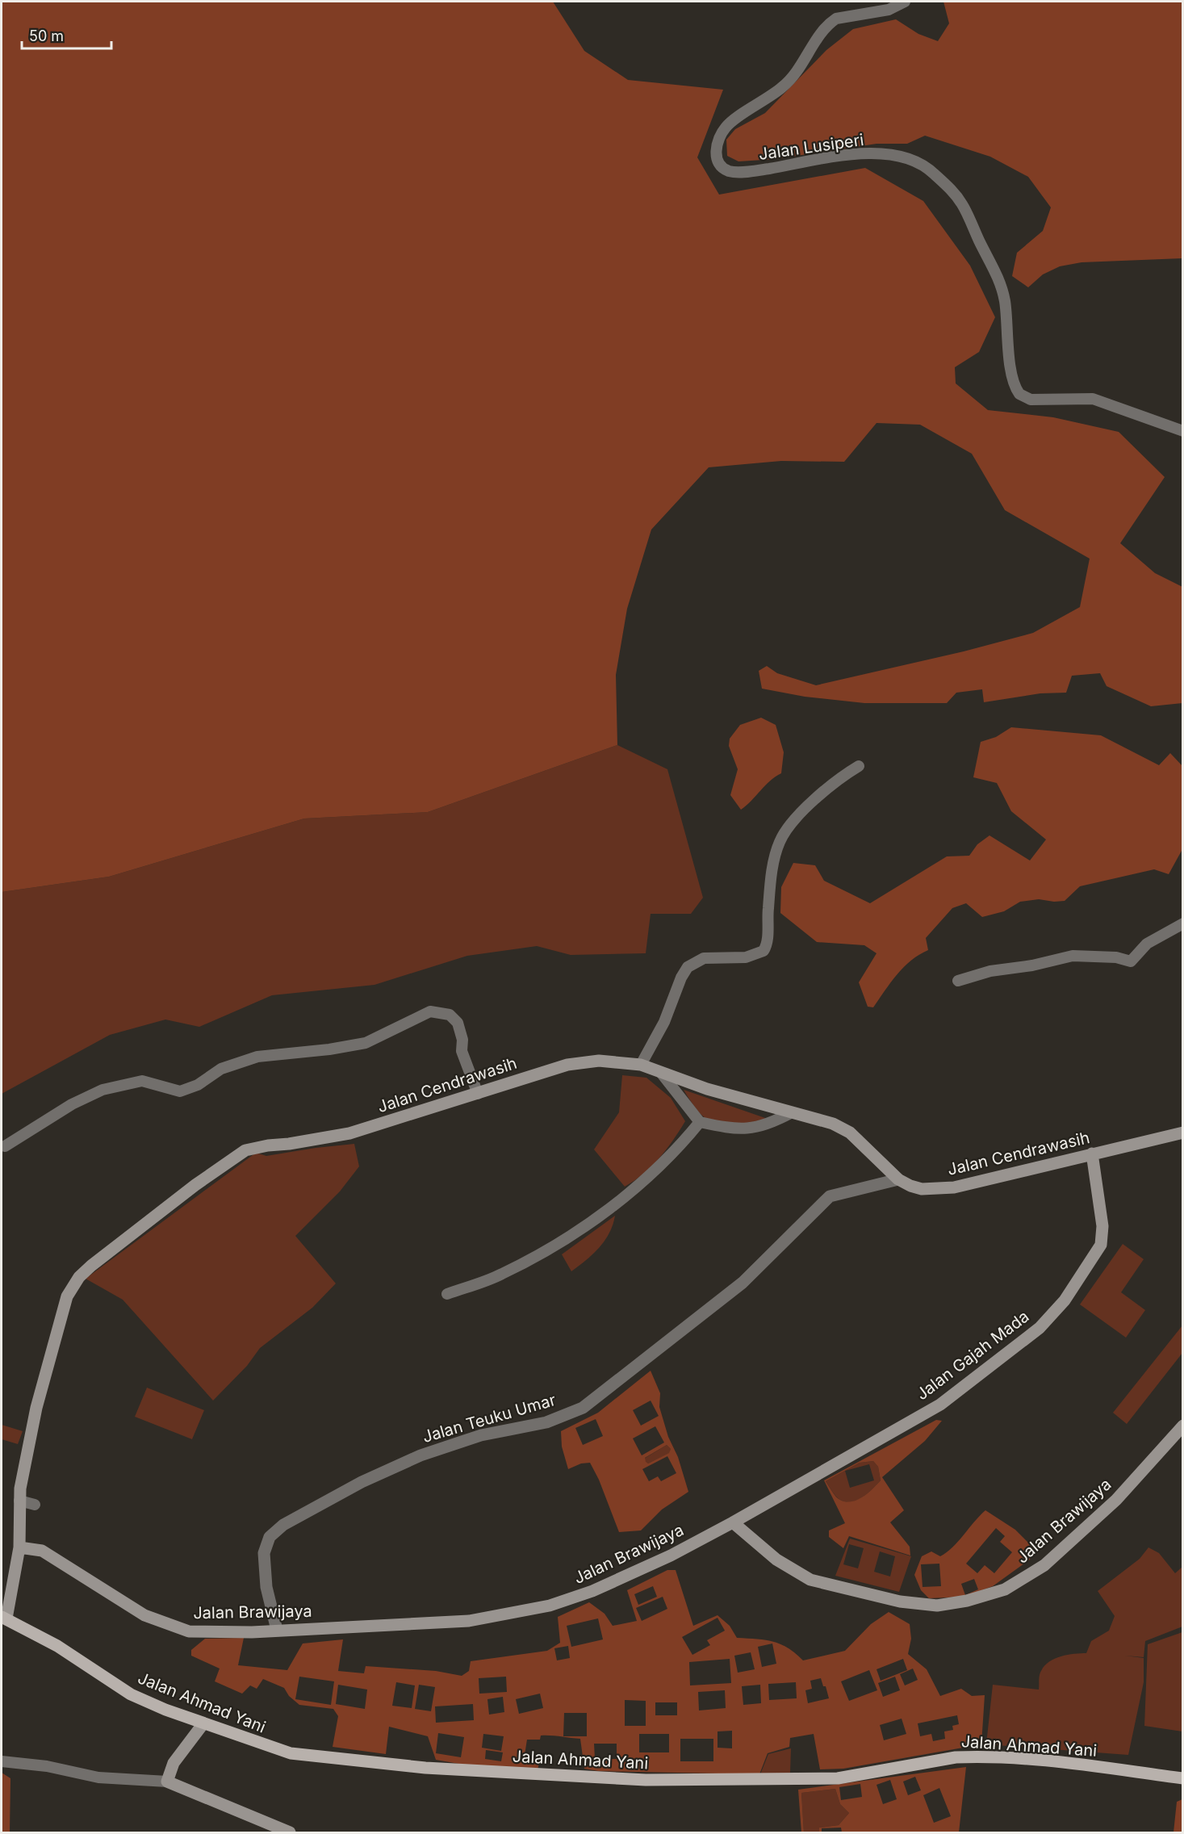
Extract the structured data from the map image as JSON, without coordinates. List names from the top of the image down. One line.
{"streets":{"main road":["Jalan Cendrawasih","Jalan Gajah Mada","Jalan Brawijaya","Jalan Ahmad Yani"],"street":["Jalan Lusiperi","Jalan Teuku Umar"]},"crossings":[["Jalan Cendrawasih","Jalan Gajah Mada"],["Jalan Cendrawasih","Jalan Teuku Umar"],["Jalan Cendrawasih","Jalan Brawijaya"],["Jalan Cendrawasih","Jalan Ahmad Yani"],["Jalan Gajah Mada","Jalan Brawijaya"],["Jalan Teuku Umar","Jalan Brawijaya"]],"scale_bar":"50 m"}
